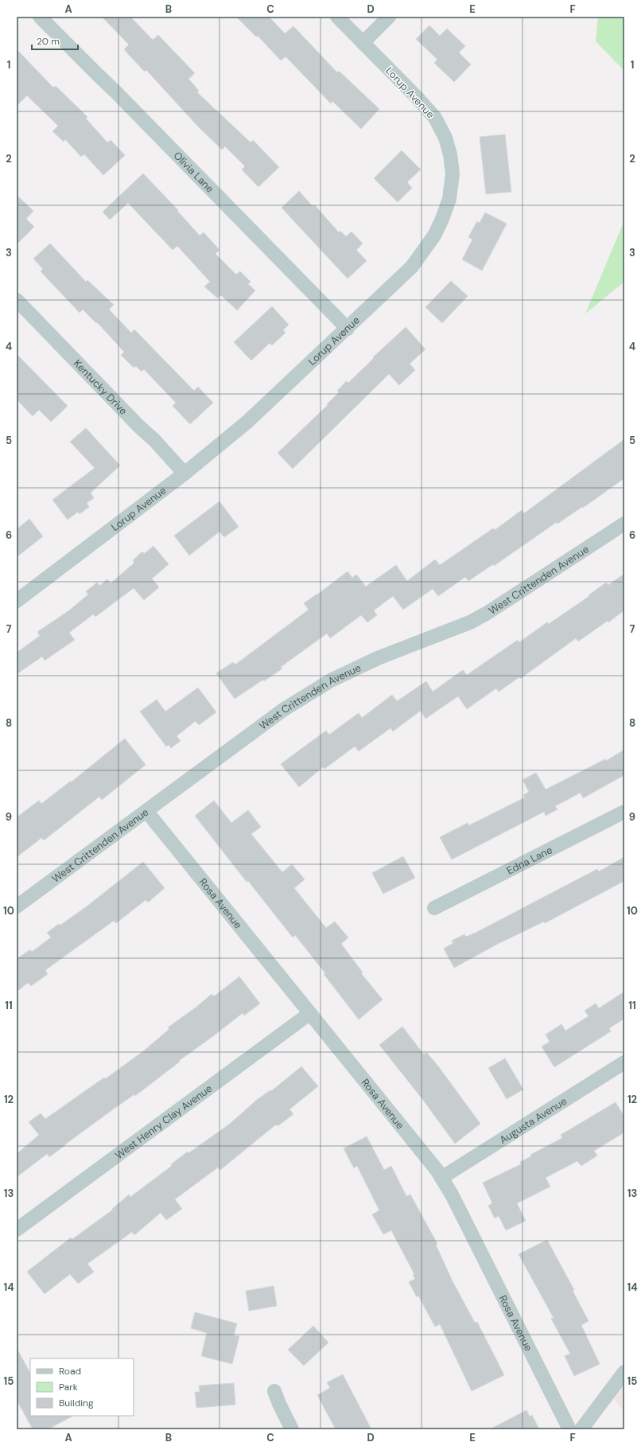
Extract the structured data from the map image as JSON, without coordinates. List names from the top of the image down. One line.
{"streets":{"street":["Lorup Avenue","Olivia Lane","Kentucky Drive","West Crittenden Avenue","Edna Lane","Rosa Avenue","Augusta Avenue","West Henry Clay Avenue"]},"crossings":[["Lorup Avenue","Olivia Lane"],["Lorup Avenue","Kentucky Drive"],["West Crittenden Avenue","Rosa Avenue"],["Rosa Avenue","Augusta Avenue"],["Rosa Avenue","West Henry Clay Avenue"]],"legend":["Road","Park","Building"],"scale_bar":"20 m","grid":{"columns":["A","B","C","D","E","F"],"rows":["1","2","3","4","5","6","7","8","9","10","11","12","13","14","15"]}}
